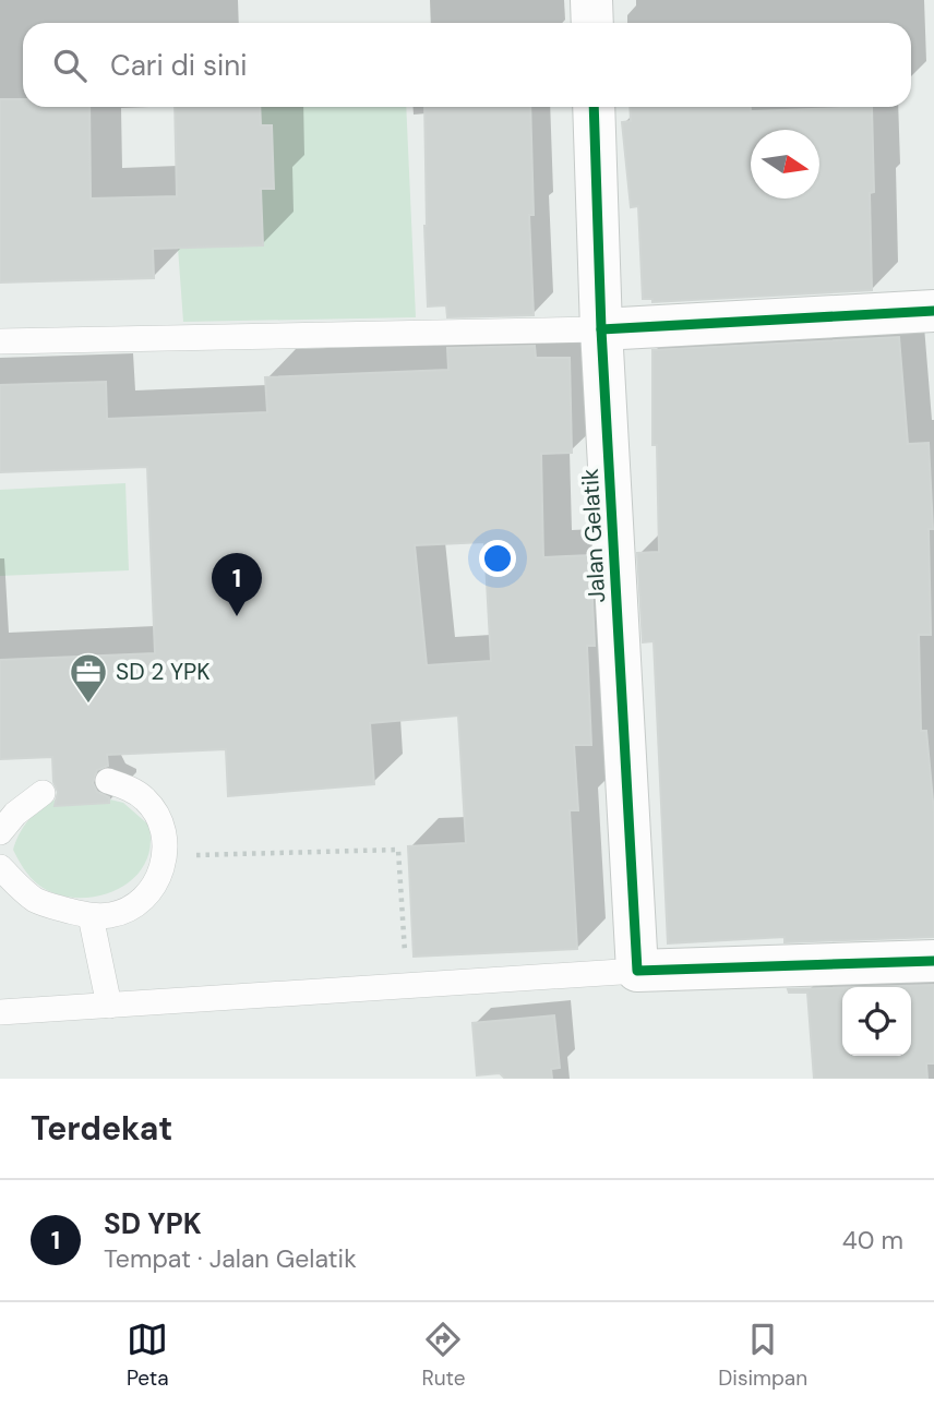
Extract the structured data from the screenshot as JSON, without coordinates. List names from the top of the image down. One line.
{"streets":{"street":["Jalan Gelatik"]},"places":{"office":["SD 2 YPK"]},"north":"right","page":{"search":"Cari di sini","pins":"1","heading":"Terdekat","list":[{"mark":"1","name":"SD YPK","note":"Tempat · Jalan Gelatik","value":"40 m"}],"nav":["Peta","Rute","Disimpan"]}}
